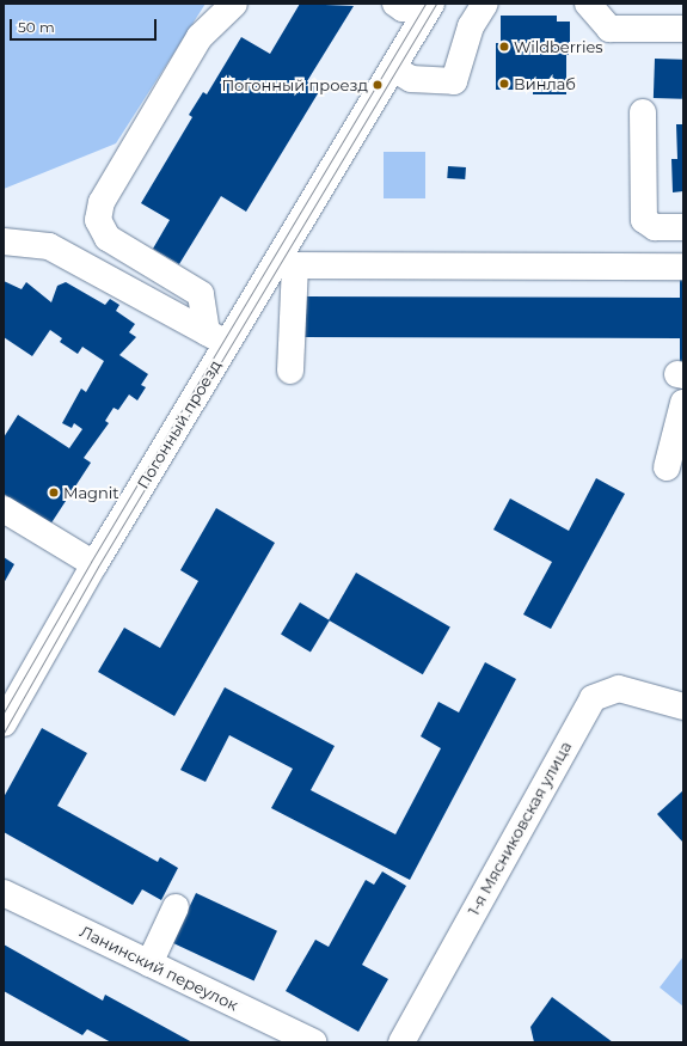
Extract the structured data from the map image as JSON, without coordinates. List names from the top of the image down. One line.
{"streets":{"street":["Погонный проезд","1-я Мясниковская улица","Ланинский переулок"]},"places":["Wildberries","Винлаб","Погонный проезд","Magnit"],"scale_bar":"50 m"}
